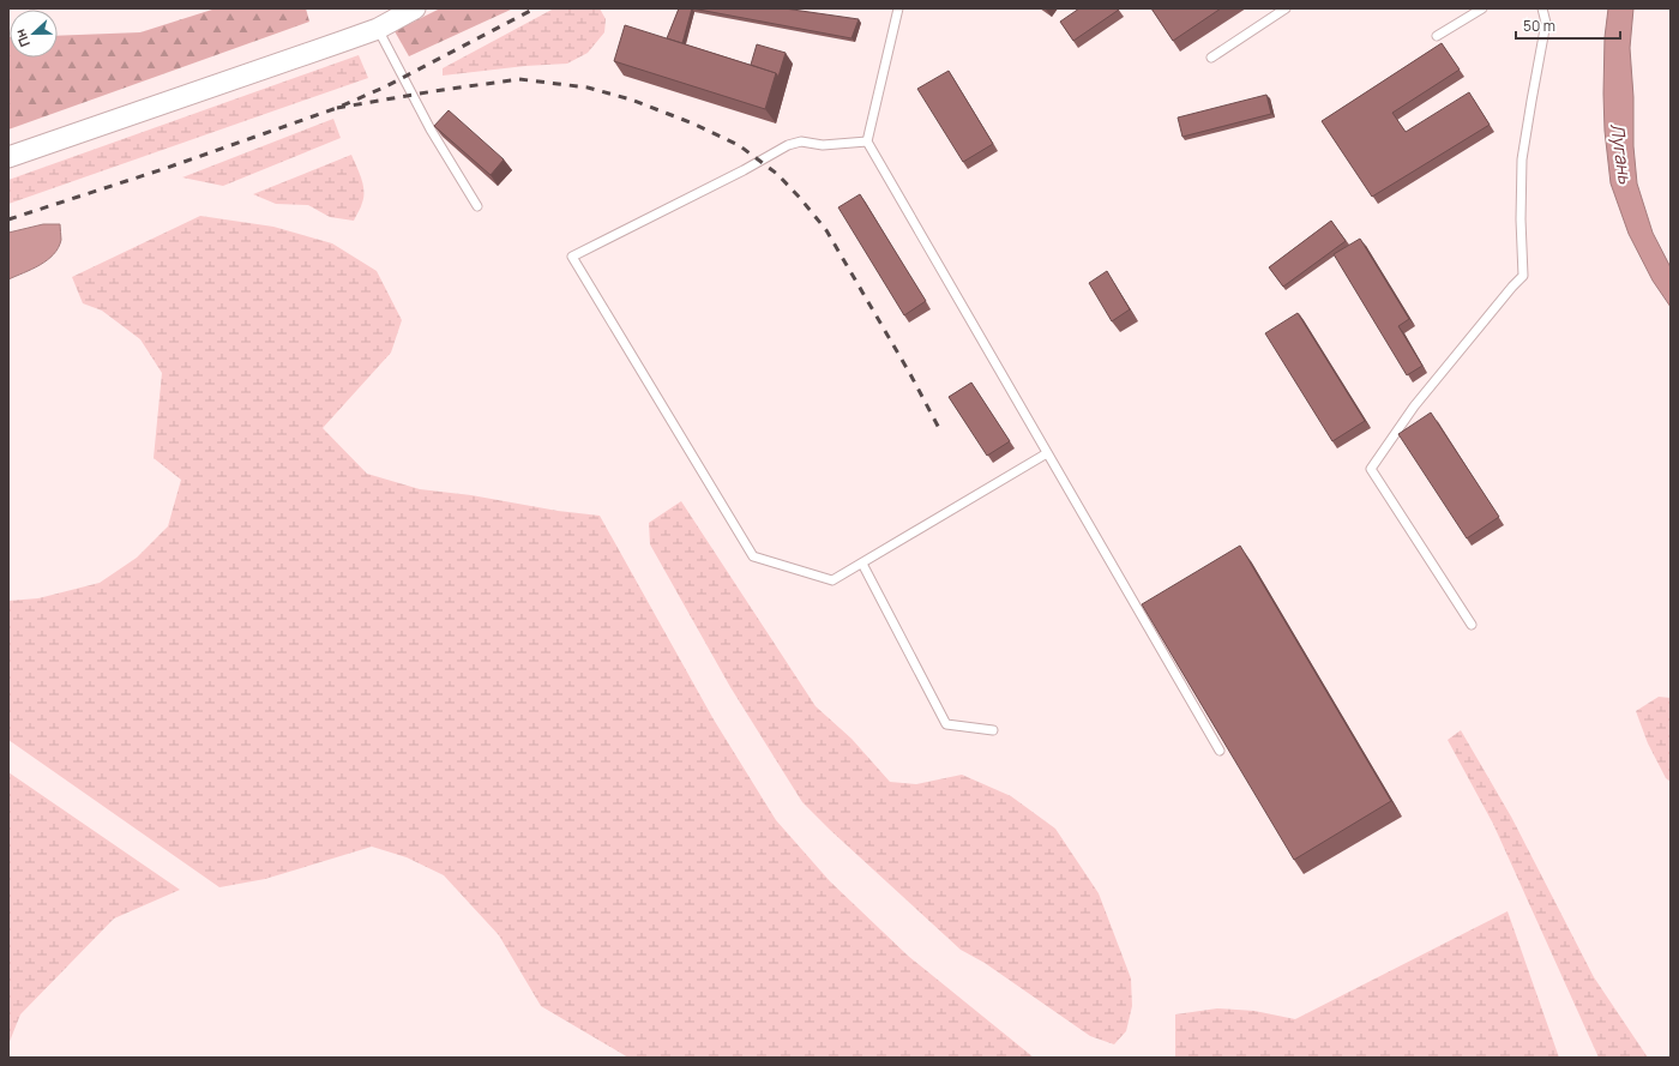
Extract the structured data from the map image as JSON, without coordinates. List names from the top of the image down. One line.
{"water":["Лугань"],"scale_bar":"50 m","north":"left"}
